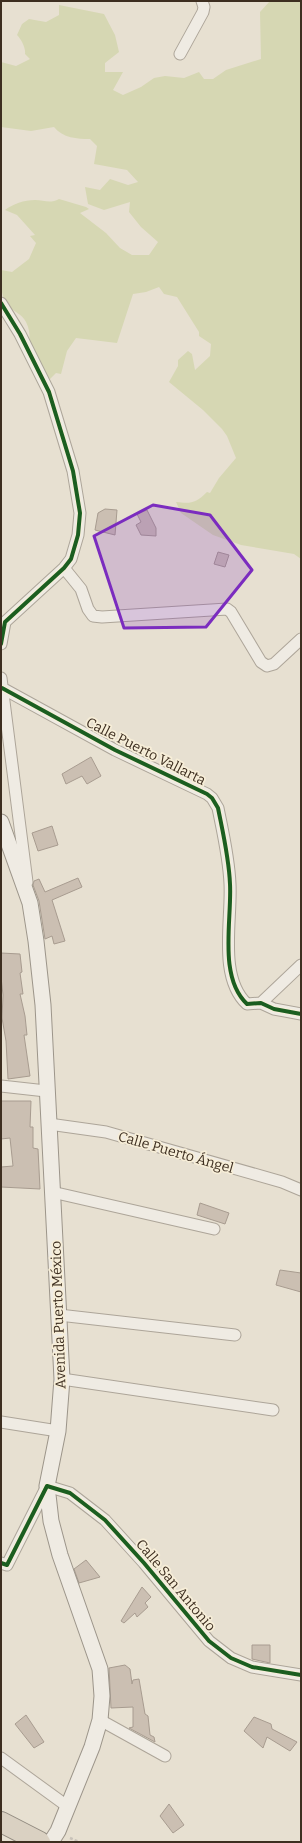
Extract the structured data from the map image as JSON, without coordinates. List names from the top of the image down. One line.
{"streets":{"main road":["Avenida Puerto México"],"street":["Calle Puerto Vallarta","Calle Puerto Ángel","Calle San Antonio"]},"crossings":[["Calle Puerto Ángel","Avenida Puerto México"],["Avenida Puerto México","Calle San Antonio"]]}
